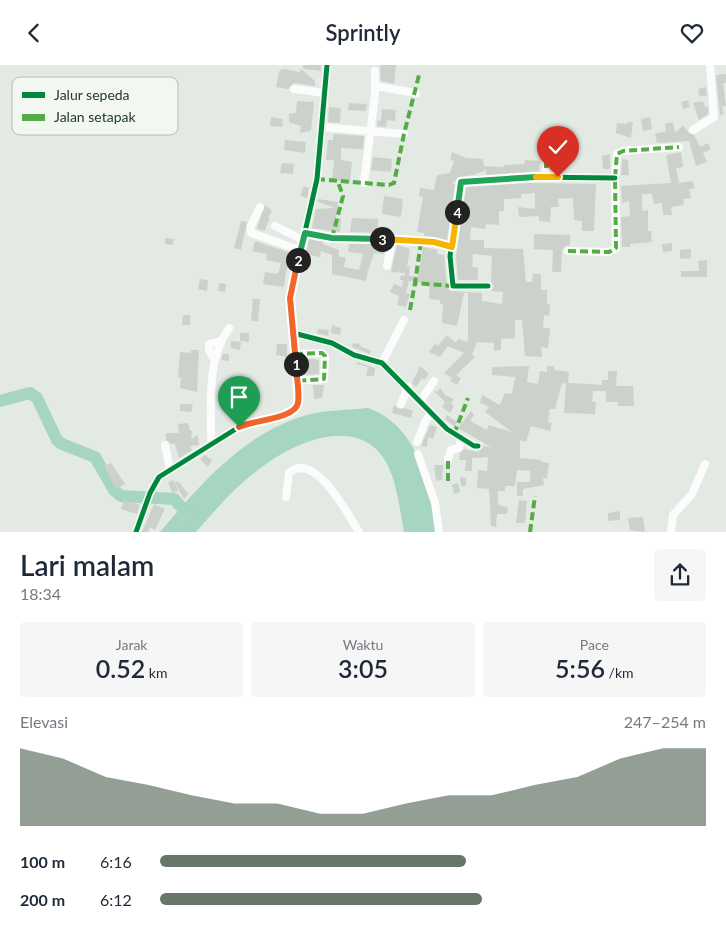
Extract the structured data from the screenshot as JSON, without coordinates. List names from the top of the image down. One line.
{"legend":["Jalur sepeda","Jalan setapak"],"page":{"header":"Sprintly","pins":["4","3","2","1"],"heading":["Lari malam","18:34"],"stats":[["Jarak","0.52 km"],["Waktu","3:05"],["Pace","5:56 /km"]],"chart":["Elevasi","247–254 m"],"list":[{"name":"100 m","note":"6:16"},{"name":"200 m","note":"6:12"}]}}
